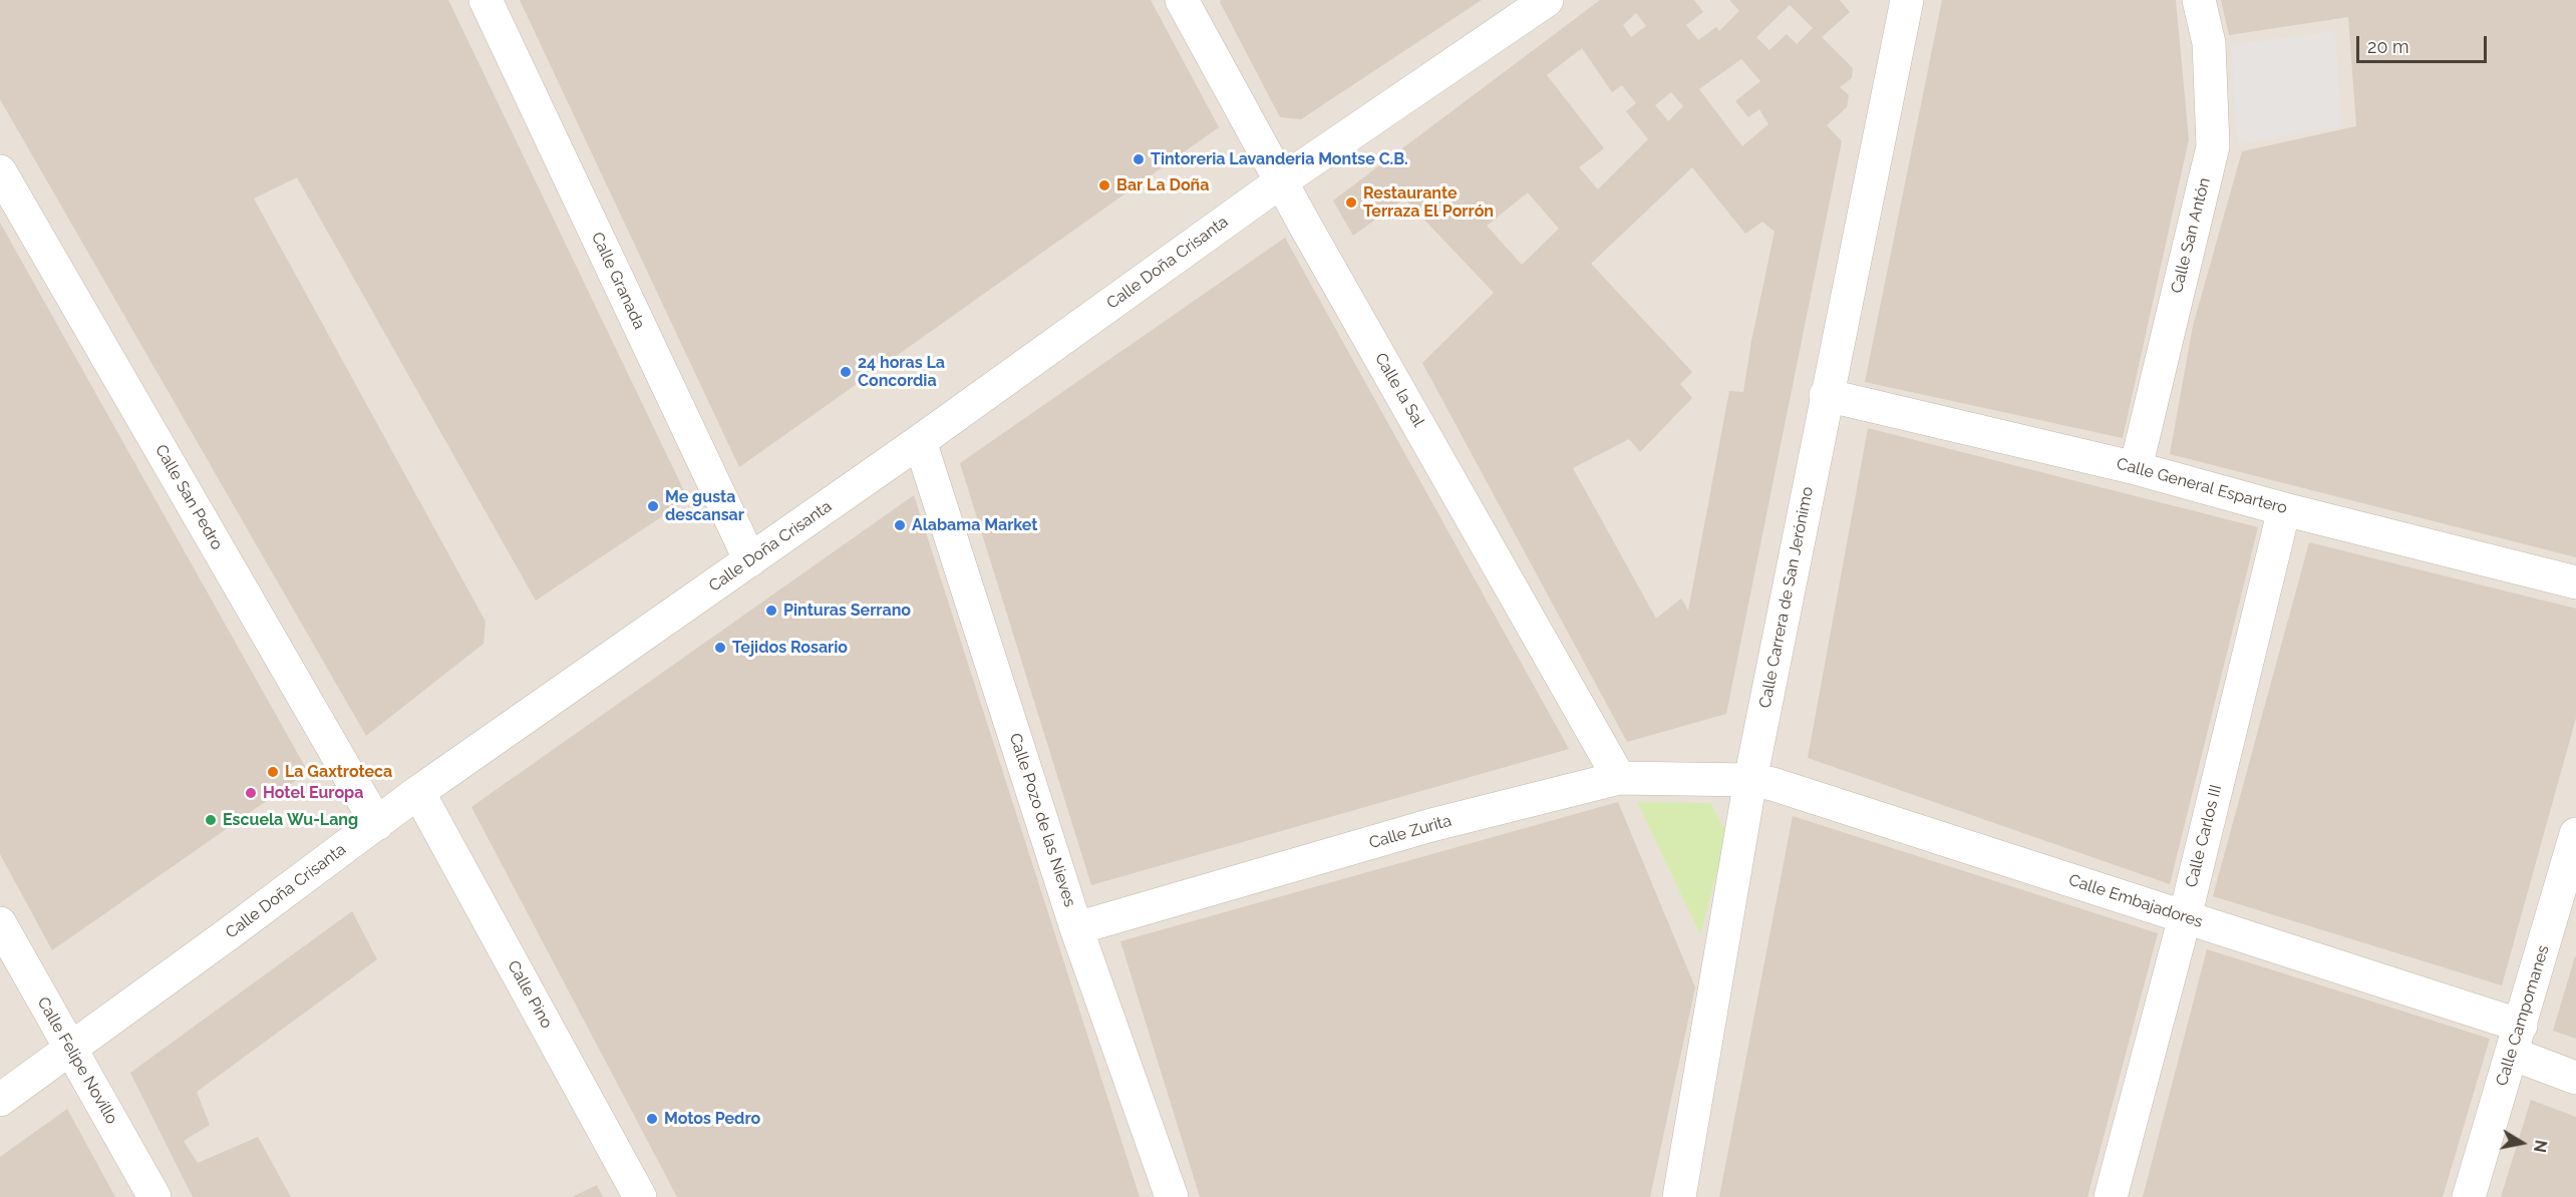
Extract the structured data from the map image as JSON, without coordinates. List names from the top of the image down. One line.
{"streets":{"street":["Calle San Antón","Calle Doña Crisanta","Calle Granada","Calle la Sal","Calle General Espartero","Calle San Pedro","Calle Carrera de San Jerónimo","Calle Pozo de las Nieves","Calle Zurita","Calle Carlos III","Calle Embajadores","Calle Pino","Calle Campomanes","Calle Felipe Novillo"]},"crossings":[["Calle San Antón","Calle General Espartero"],["Calle Doña Crisanta","Calle Granada"],["Calle Doña Crisanta","Calle la Sal"],["Calle Doña Crisanta","Calle San Pedro"],["Calle Doña Crisanta","Calle Pozo de las Nieves"],["Calle Doña Crisanta","Calle Pino"],["Calle Doña Crisanta","Calle Felipe Novillo"],["Calle la Sal","Calle Zurita"],["Calle General Espartero","Calle Carrera de San Jerónimo"],["Calle General Espartero","Calle Carlos III"],["Calle Carrera de San Jerónimo","Calle Zurita"],["Calle Carrera de San Jerónimo","Calle Embajadores"],["Calle Pozo de las Nieves","Calle Zurita"],["Calle Zurita","Calle Embajadores"],["Calle Carlos III","Calle Embajadores"],["Calle Embajadores","Calle Campomanes"]],"places":["Tintoreria Lavanderia Montse C.B.","Bar La Doña","Restaurante Terraza El Porrón","24 horas La Concordia","Me gusta descansar","Alabama Market","Pinturas Serrano","Tejidos Rosario","La Gaxtroteca","Hotel Europa","Escuela Wu-Lang","Motos Pedro"],"scale_bar":"20 m","north":"right"}
